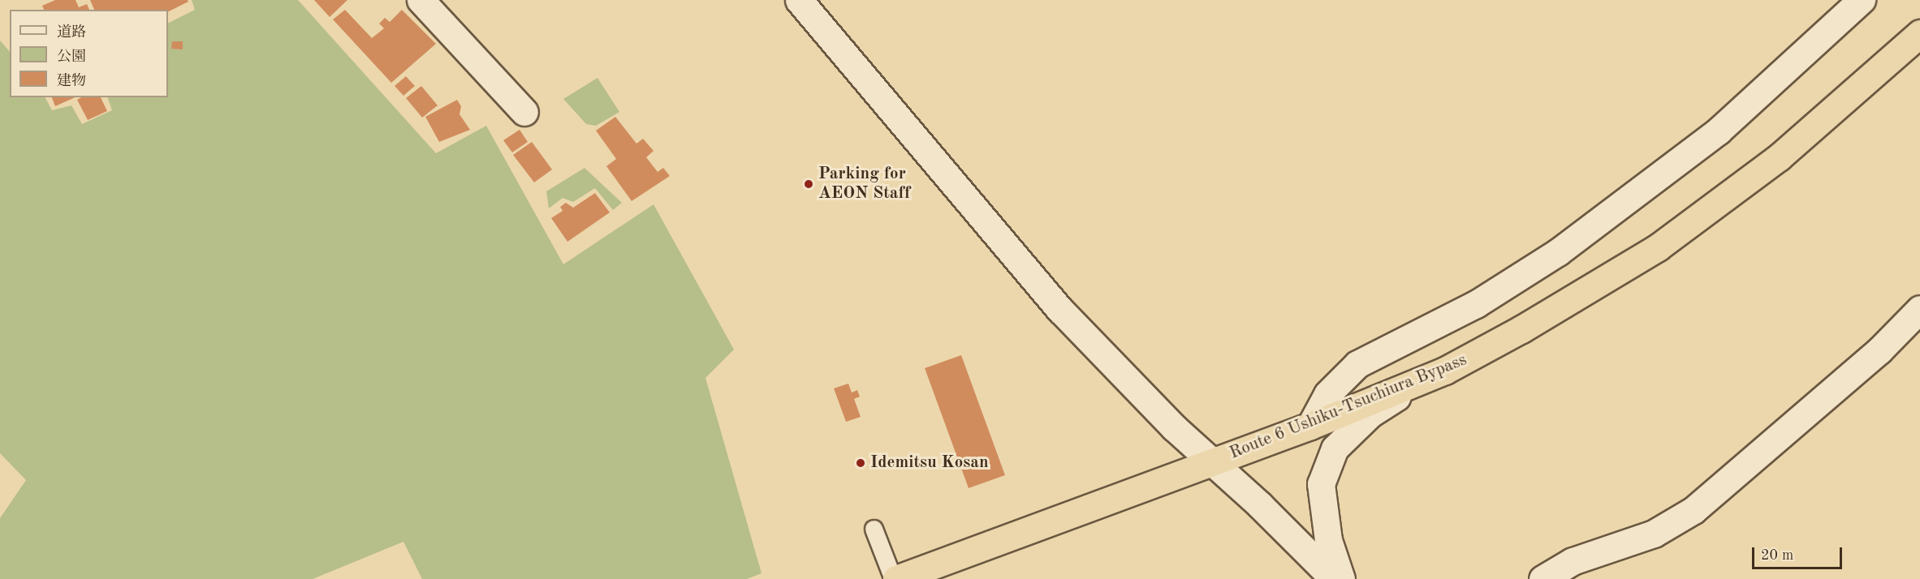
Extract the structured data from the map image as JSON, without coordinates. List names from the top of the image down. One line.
{"streets":{"highway":["Route 6 Ushiku-Tsuchiura Bypass"]},"places":["Parking for AEON Staff","Idemitsu Kosan"],"legend":["道路","公園","建物"],"scale_bar":"20 m"}
